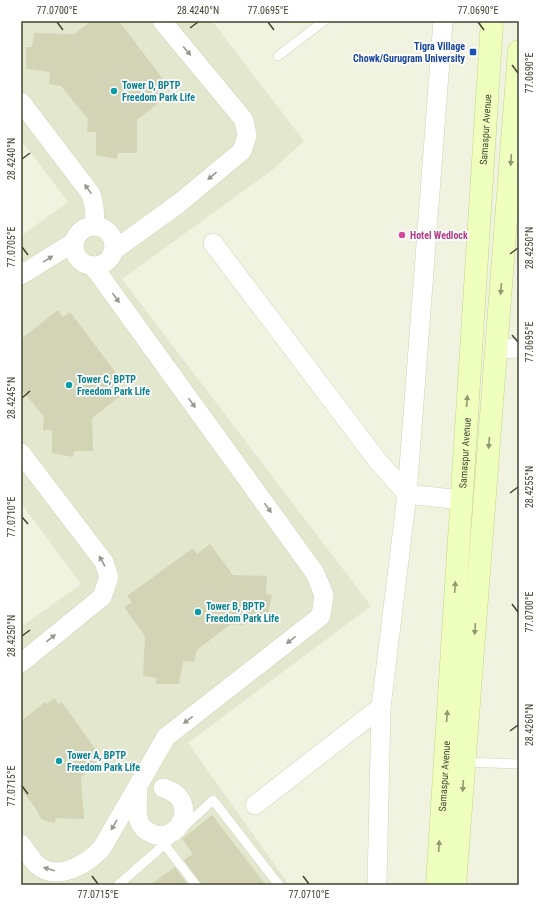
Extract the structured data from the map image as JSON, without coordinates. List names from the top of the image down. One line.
{"streets":{"main road":["Samaspur Avenue"]},"places":{"transit":["Tigra Village Chowk/Gurugram University"],"other":["Tower D, BPTP Freedom Park Life","Hotel Wedlock","Tower C, BPTP Freedom Park Life","Tower B, BPTP Freedom Park Life","Tower A, BPTP Freedom Park Life"]},"coordinates":["77.0700°E","28.4240°N","77.0695°E","77.0690°E","77.0705°E","28.4250°N","28.4245°N","28.4255°N","77.0710°E","28.4260°N","77.0715°E"]}
